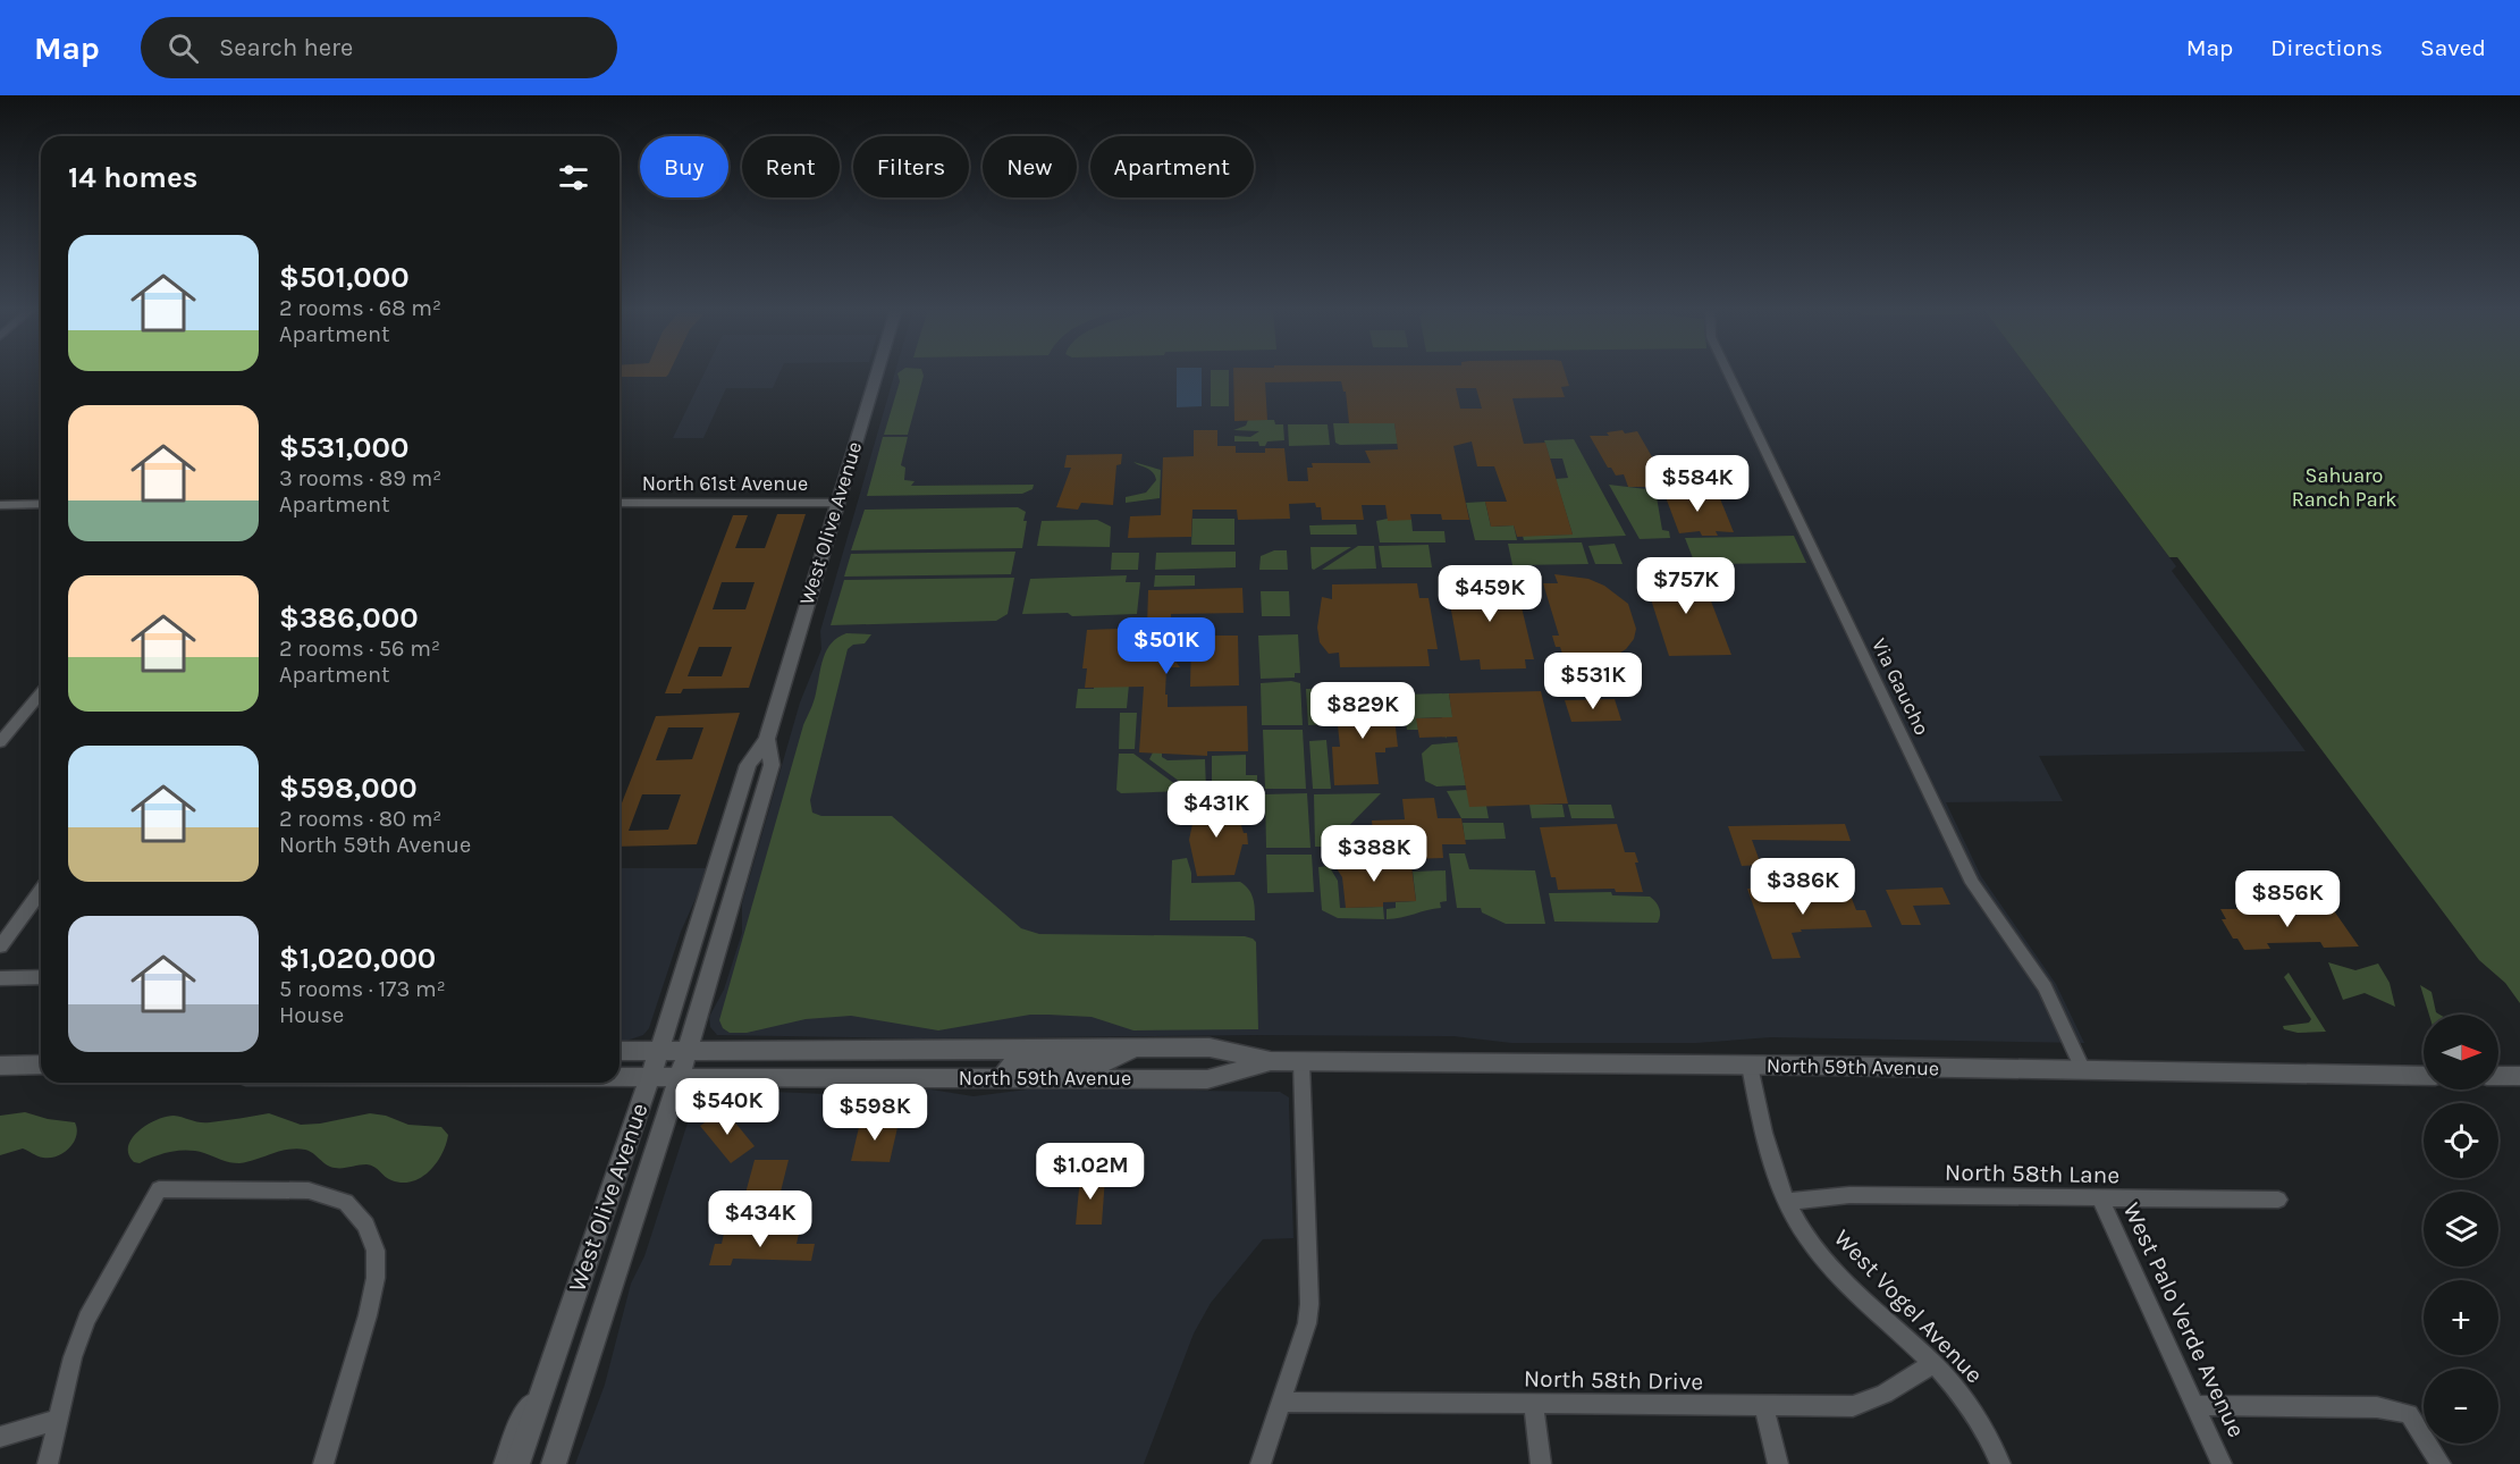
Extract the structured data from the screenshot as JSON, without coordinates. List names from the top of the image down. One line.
{"streets":{"main road":["West Olive Avenue","North 59th Avenue"],"street":["North 61st Avenue","Via Gaucho","North 58th Lane","West Vogel Avenue","West Palo Verde Avenue","North 58th Drive"]},"crossings":[["North 61st Avenue","West Olive Avenue"],["West Olive Avenue","North 59th Avenue"],["Via Gaucho","North 59th Avenue"],["North 59th Avenue","West Vogel Avenue"],["North 58th Lane","West Vogel Avenue"],["North 58th Lane","West Palo Verde Avenue"],["West Vogel Avenue","North 58th Drive"]],"parks":["Sahuaro Ranch Park"],"north":"right","page":{"header":"Map","search":"Search here","nav":["Map","Directions","Saved"],"chip":["Buy","Rent","Filters","New","Apartment"],"heading":"14 homes","list":[{"name":"$501,000","note":"2 rooms · 68 m² · Apartment"},{"name":"$531,000","note":"3 rooms · 89 m² · Apartment"},{"name":"$386,000","note":"2 rooms · 56 m² · Apartment"},{"name":"$598,000","note":"2 rooms · 80 m² · North 59th Avenue"},{"name":"$1,020,000","note":"5 rooms · 173 m² · House"}],"price":["$584K","$757K","$459K","$501K","$531K","$829K","$431K","$388K","$386K","$856K","$540K","$598K","$1.02M","$434K"],"map_buttons":["+","−"]}}
